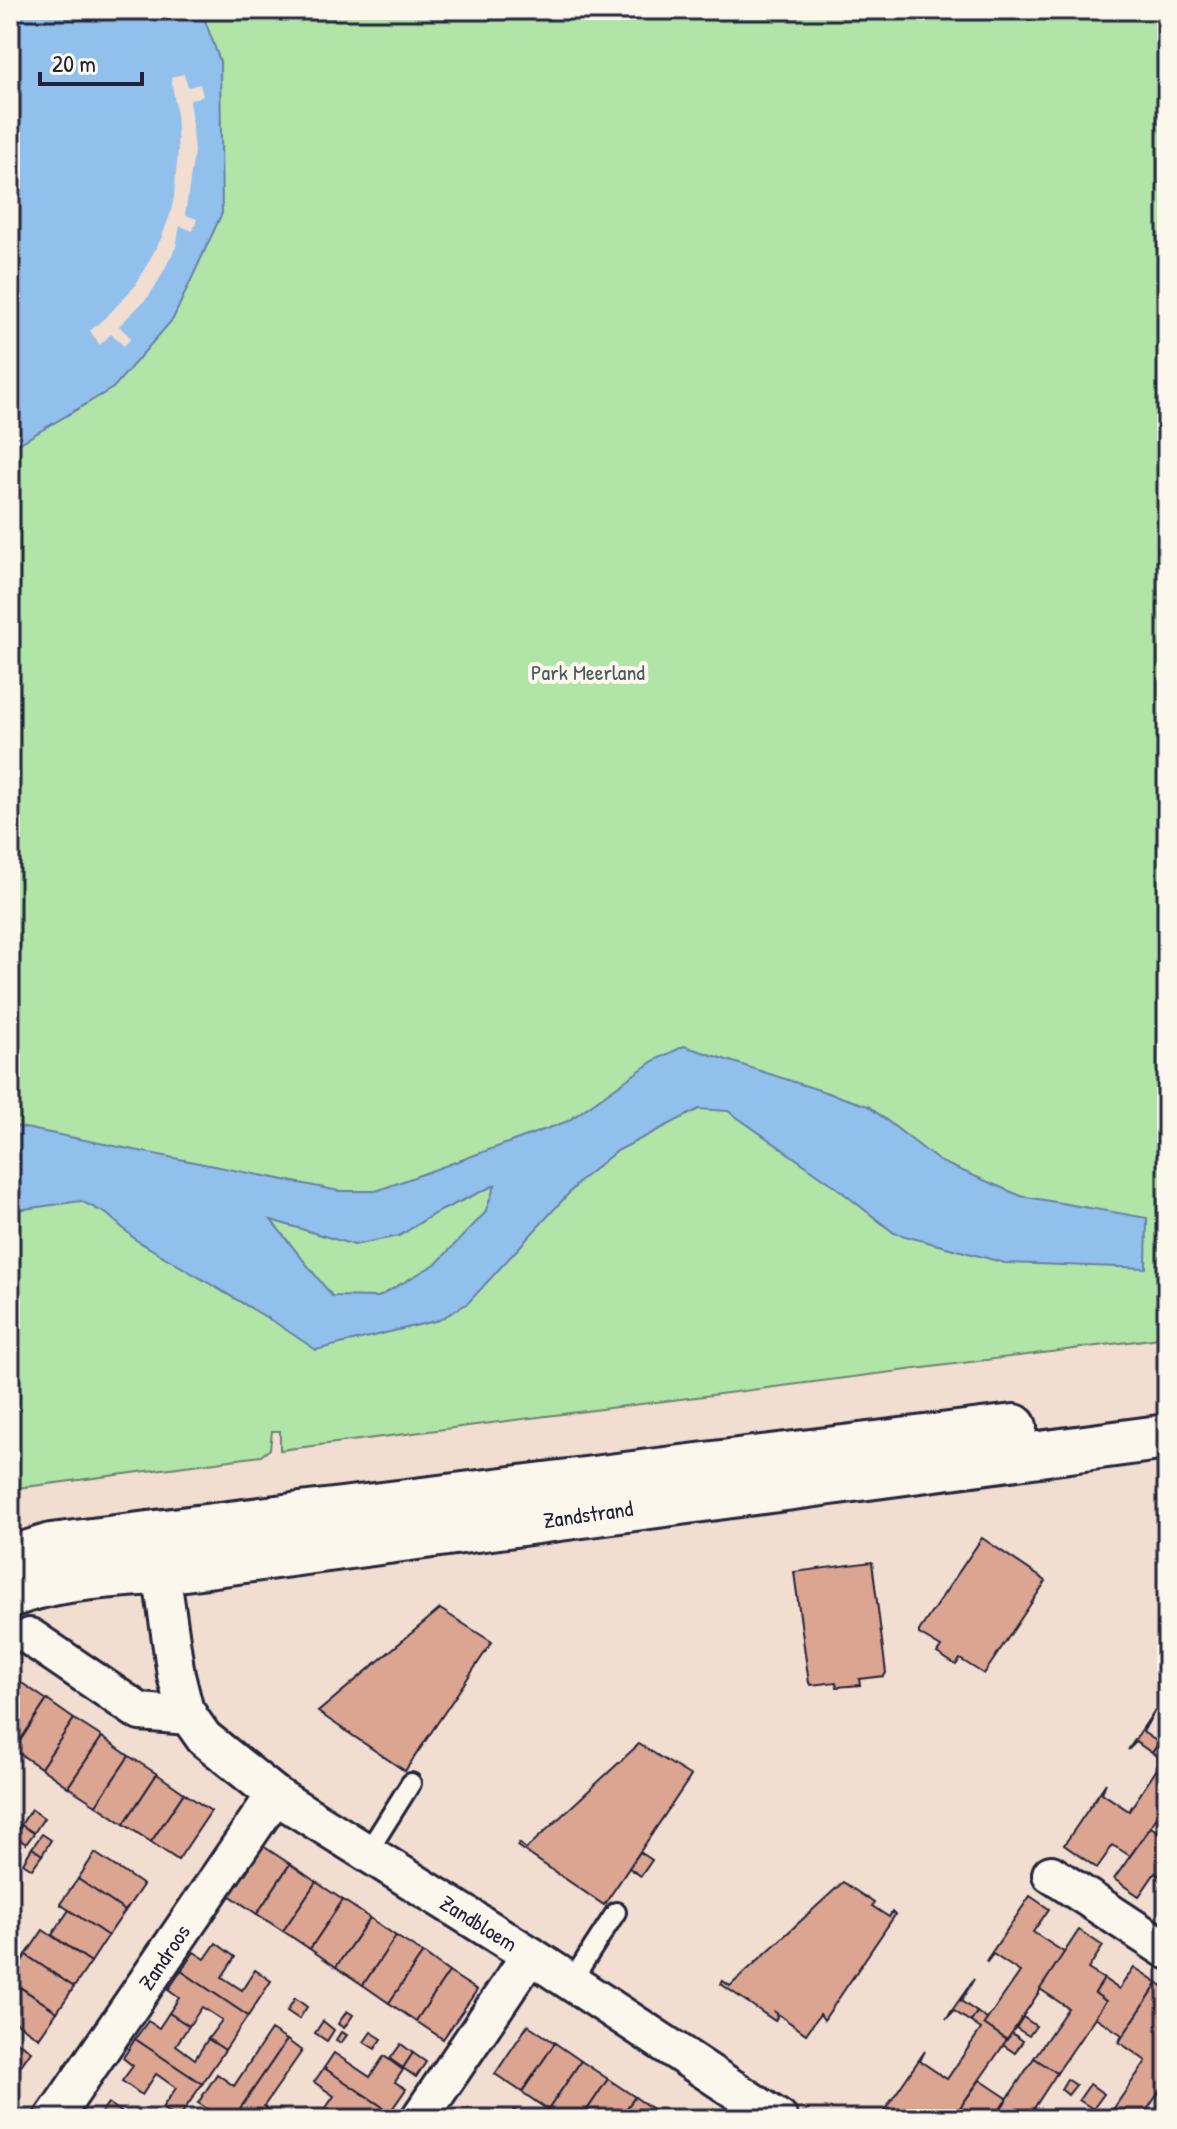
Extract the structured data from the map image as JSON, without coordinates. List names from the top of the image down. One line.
{"streets":{"street":["Zandstrand","Zandbloem","Zandroos"]},"crossings":[["Zandstrand","Zandbloem"],["Zandbloem","Zandroos"]],"parks":["Park Meerland"],"scale_bar":"20 m"}
